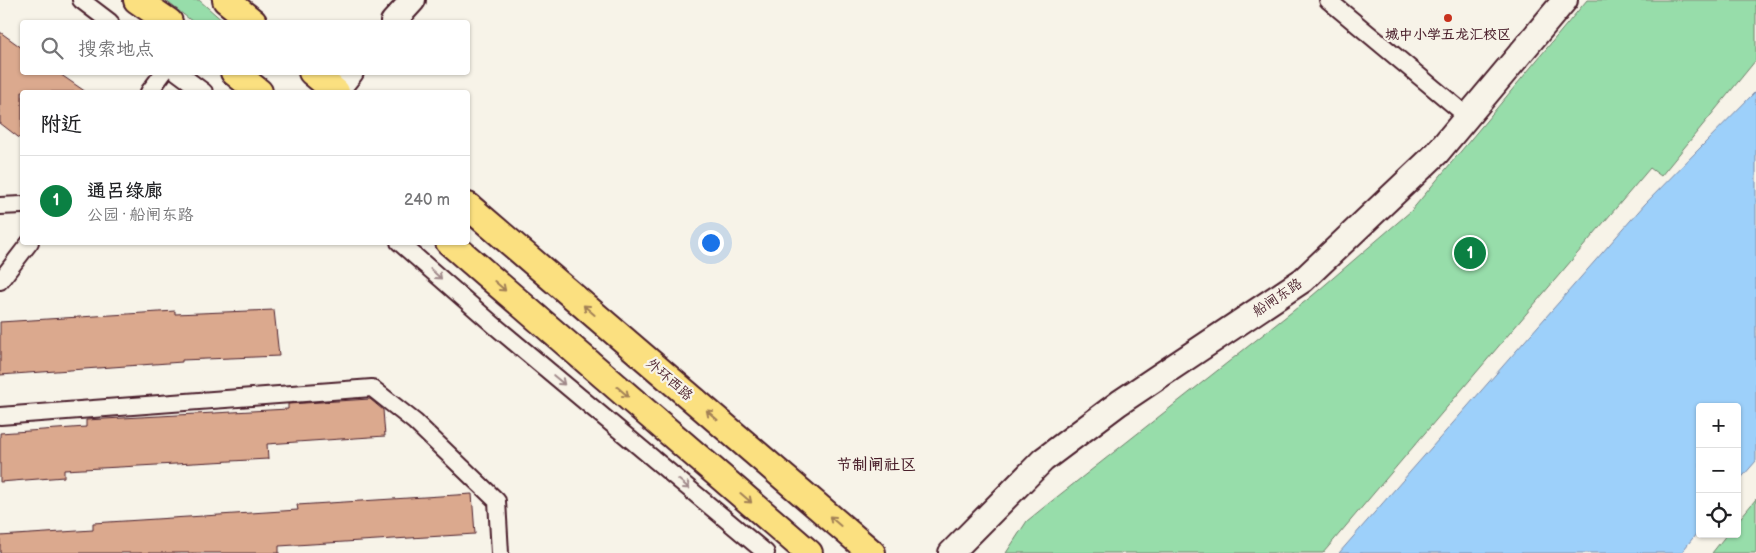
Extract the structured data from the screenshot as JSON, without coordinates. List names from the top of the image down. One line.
{"streets":{"main road":["外环西路"],"street":["船闸东路"]},"districts":["节制闸社区"],"places":["城中小学五龙汇校区"],"page":{"search":"搜索地点","heading":"附近","list":[{"mark":"1","name":"通吕绿廊","note":"公园 · 船闸东路","value":"240 m"}],"pins":"1","map_buttons":["+","−"]}}
